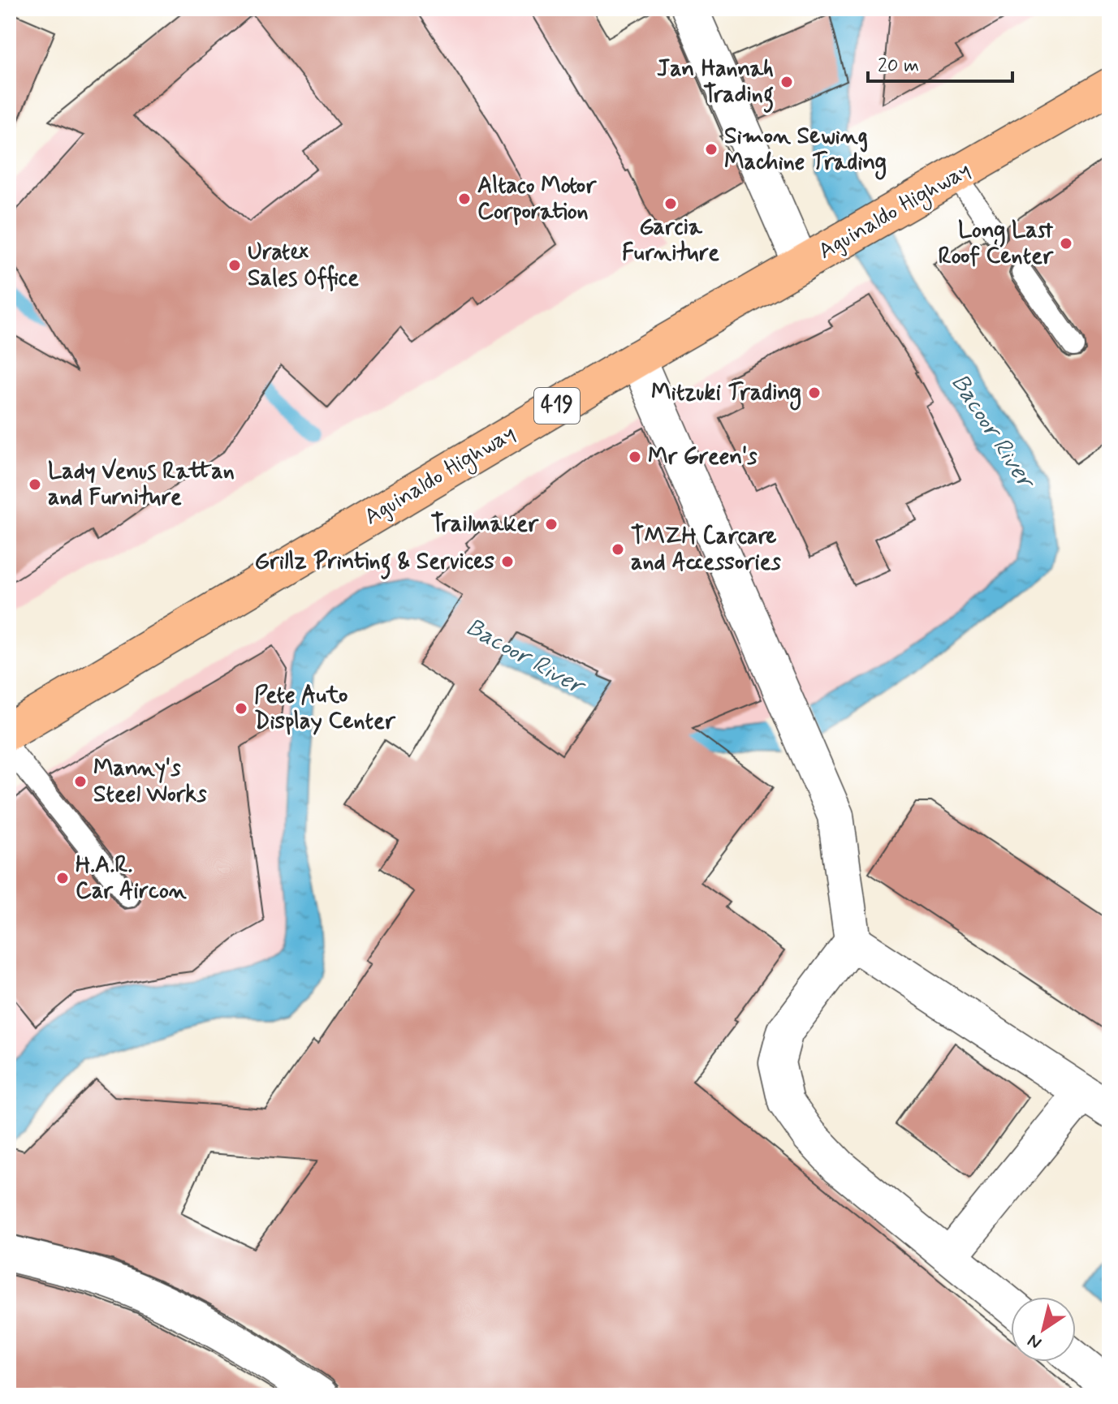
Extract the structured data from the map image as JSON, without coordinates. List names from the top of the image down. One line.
{"streets":{"highway":["Aguinaldo Highway","419"]},"water":["Bacoor River"],"places":["Jan Hannah Trading","Simon Sewing Machine Trading","Altaco Motor Corporation","Garcia Furniture","Long Last Roof Center","Uratex Sales Office","Mitzuki Trading","Mr Green's","Lady Venus Rattan and Furniture","Trailmaker","TMZH Carcare and Accessories","Grillz Printing & Services","Pete Auto Display Center","Manny's Steel Works","H.A.R. Car Aircon"],"scale_bar":"20 m","north":"bottom left"}
